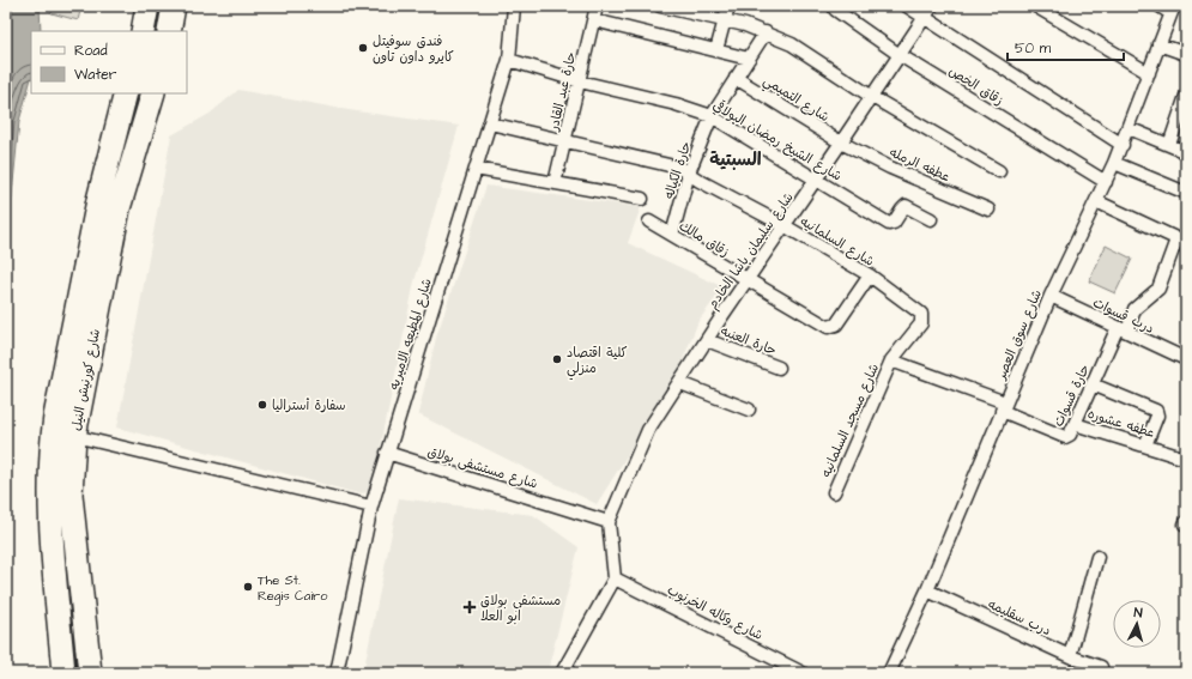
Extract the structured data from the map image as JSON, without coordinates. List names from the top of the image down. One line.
{"streets":{"highway":["شارع كورنيش النيل"],"street":["زقاق الخص","حارة عبد القادر","شارع التميمي","شارع الشيخ رمضان البولاقي","عطفه الرمله","حارة الكياله","زقاق مالك","شارع السلمانيه","شارع سليمان باشا الخادم","درب قسوات","شارع المطبعه الاميريه","شارع سوق العصر","حارة العنبه","حارة قسوات","شارع مسجد السلمانيه","عطفه عشوره","شارع مستشفى بولاق","شارع وكاله الخرنوب","درب سقليمه"]},"crossings":[["زقاق الخص","شارع سليمان باشا الخادم"],["زقاق الخص","شارع سوق العصر"],["حارة عبد القادر","شارع الشيخ رمضان البولاقي"],["حارة عبد القادر","شارع السلمانيه"],["شارع التميمي","عطفه الرمله"],["شارع التميمي","حارة الكياله"],["شارع التميمي","شارع سليمان باشا الخادم"],["شارع الشيخ رمضان البولاقي","حارة الكياله"],["شارع الشيخ رمضان البولاقي","شارع سليمان باشا الخادم"],["شارع الشيخ رمضان البولاقي","شارع المطبعه الاميريه"],["عطفه الرمله","شارع سليمان باشا الخادم"],["حارة الكياله","زقاق مالك"],["حارة الكياله","شارع السلمانيه"],["زقاق مالك","شارع السلمانيه"],["زقاق مالك","شارع سليمان باشا الخادم"],["شارع السلمانيه","شارع سليمان باشا الخادم"],["شارع السلمانيه","شارع المطبعه الاميريه"],["شارع السلمانيه","شارع مسجد السلمانيه"],["شارع سليمان باشا الخادم","حارة العنبه"],["شارع سليمان باشا الخادم","شارع مستشفى بولاق"],["شارع سليمان باشا الخادم","شارع وكاله الخرنوب"],["درب قسوات","شارع سوق العصر"],["درب قسوات","حارة قسوات"],["شارع المطبعه الاميريه","شارع مستشفى بولاق"],["شارع سوق العصر","حارة قسوات"],["شارع سوق العصر","درب سقليمه"],["حارة قسوات","عطفه عشوره"]],"districts":["السبتية"],"places":{"other":["فندق سوفيتل كايرو داون تاون","كلية اقتصاد منزلي","سفارة أستراليا","The St. Regis Cairo"],"health":["مستشفي بولاق ابو العلا"]},"legend":["Road","Water"],"scale_bar":"50 m","north":"top"}
